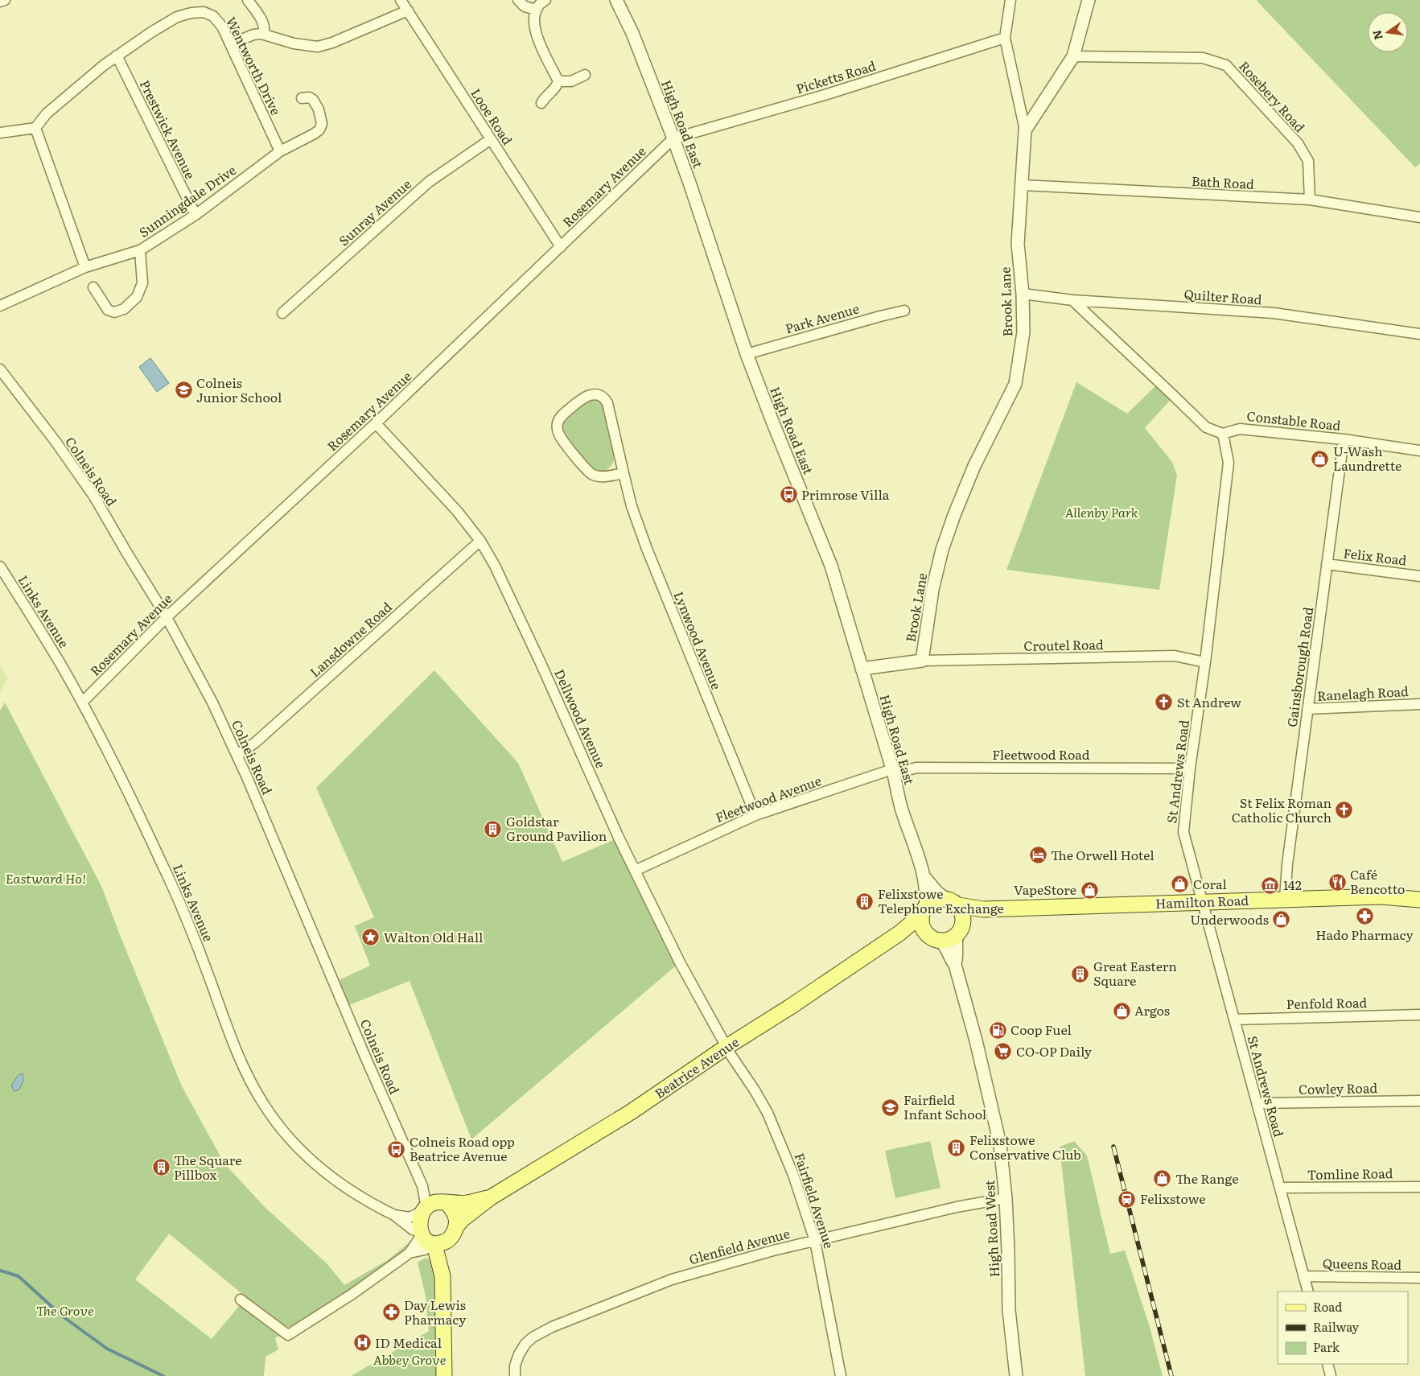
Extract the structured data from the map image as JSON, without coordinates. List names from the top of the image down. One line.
{"streets":{"main road":["Hamilton Road","Beatrice Avenue"],"street":["Wentworth Drive","Picketts Road","Rosebery Road","Looe Road","High Road East","Prestwick Avenue","Bath Road","Rosemary Avenue","Sunningdale Drive","Sunray Avenue","Quilter Road","Brook Lane","Park Avenue","Constable Road","Colneis Road","Felix Road","Links Avenue","Lansdowne Road","Lynwood Avenue","Croutel Road","Gainsborough Road","Ranelagh Road","Dellwood Avenue","Fleetwood Road","St Andrews Road","Fleetwood Avenue","Penfold Road","Cowley Road","Tomline Road","Fairfield Avenue","High Road West","Glenfield Avenue","Queens Road"]},"crossings":[["Wentworth Drive","Prestwick Avenue"],["Wentworth Drive","Sunningdale Drive"],["Picketts Road","High Road East"],["Picketts Road","Rosemary Avenue"],["Rosebery Road","Bath Road"],["Looe Road","Rosemary Avenue"],["Looe Road","Sunray Avenue"],["High Road East","Rosemary Avenue"],["High Road East","Brook Lane"],["High Road East","Park Avenue"],["High Road East","Fleetwood Road"],["High Road East","Fleetwood Avenue"],["High Road East","Hamilton Road"],["High Road East","Beatrice Avenue"],["High Road East","High Road West"],["Prestwick Avenue","Sunningdale Drive"],["Bath Road","Brook Lane"],["Rosemary Avenue","Colneis Road"],["Rosemary Avenue","Links Avenue"],["Rosemary Avenue","Dellwood Avenue"],["Quilter Road","Brook Lane"],["Brook Lane","Croutel Road"],["Constable Road","Gainsborough Road"],["Constable Road","St Andrews Road"],["Colneis Road","Links Avenue"],["Colneis Road","Lansdowne Road"],["Colneis Road","Beatrice Avenue"],["Felix Road","Gainsborough Road"],["Links Avenue","Beatrice Avenue"],["Lansdowne Road","Dellwood Avenue"],["Lynwood Avenue","Fleetwood Avenue"],["Croutel Road","St Andrews Road"],["Gainsborough Road","Ranelagh Road"],["Gainsborough Road","Hamilton Road"],["Dellwood Avenue","Fleetwood Avenue"],["Dellwood Avenue","Beatrice Avenue"],["Dellwood Avenue","Fairfield Avenue"],["Fleetwood Road","St Andrews Road"],["Fleetwood Road","Fleetwood Avenue"],["St Andrews Road","Hamilton Road"],["St Andrews Road","Penfold Road"],["St Andrews Road","Cowley Road"],["St Andrews Road","Tomline Road"],["St Andrews Road","Queens Road"],["Hamilton Road","Beatrice Avenue"],["Hamilton Road","High Road West"],["Beatrice Avenue","Fairfield Avenue"],["Beatrice Avenue","High Road West"],["Fairfield Avenue","Glenfield Avenue"],["High Road West","Glenfield Avenue"]],"parks":["Allenby Park","Eastward Ho!","The Grove","Abbey Grove"],"places":{"school or university":["Colneis Junior School","Fairfield Infant School"],"shop":["U-Wash Laundrette","Coral","VapeStore","Underwoods","Argos","The Range"],"bus stop":["Primrose Villa","Colneis Road opp Beatrice Avenue"],"church":["St Andrew","St Felix Roman Catholic Church"],"building":["Goldstar Ground Pavilion","Felixstowe Telephone Exchange","Great Eastern Square","Felixstowe Conservative Club","The Square Pillbox"],"hotel":["The Orwell Hotel"],"restaurant":["Café Bencotto"],"museum":["142"],"pharmacy":["Hado Pharmacy","Day Lewis Pharmacy"],"place":["Walton Old Hall"],"fuel station":["Coop Fuel"],"supermarket":["CO-OP Daily"],"station":["Felixstowe"],"hospital":["ID Medical"]},"legend":["Road","Railway","Park"],"north":"left"}
